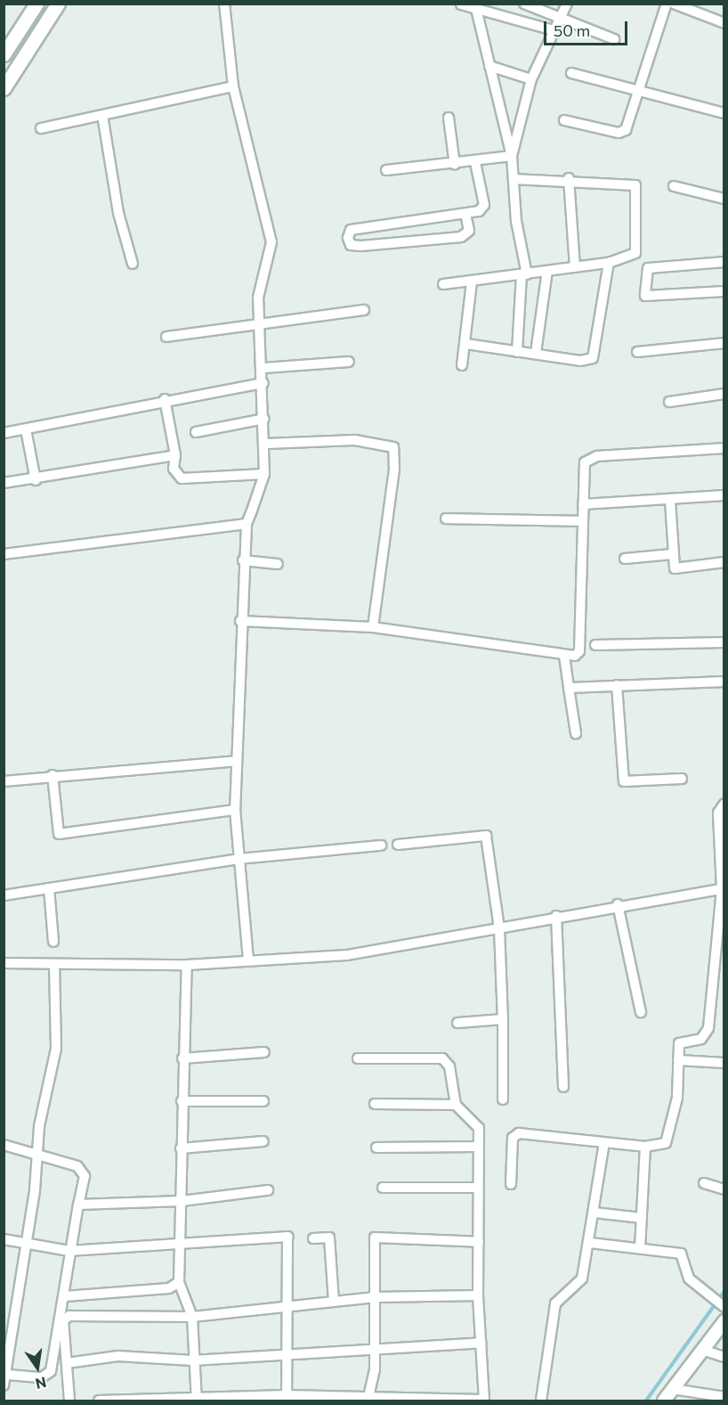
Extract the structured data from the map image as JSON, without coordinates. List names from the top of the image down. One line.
{"scale_bar":"50 m","north":"bottom"}
